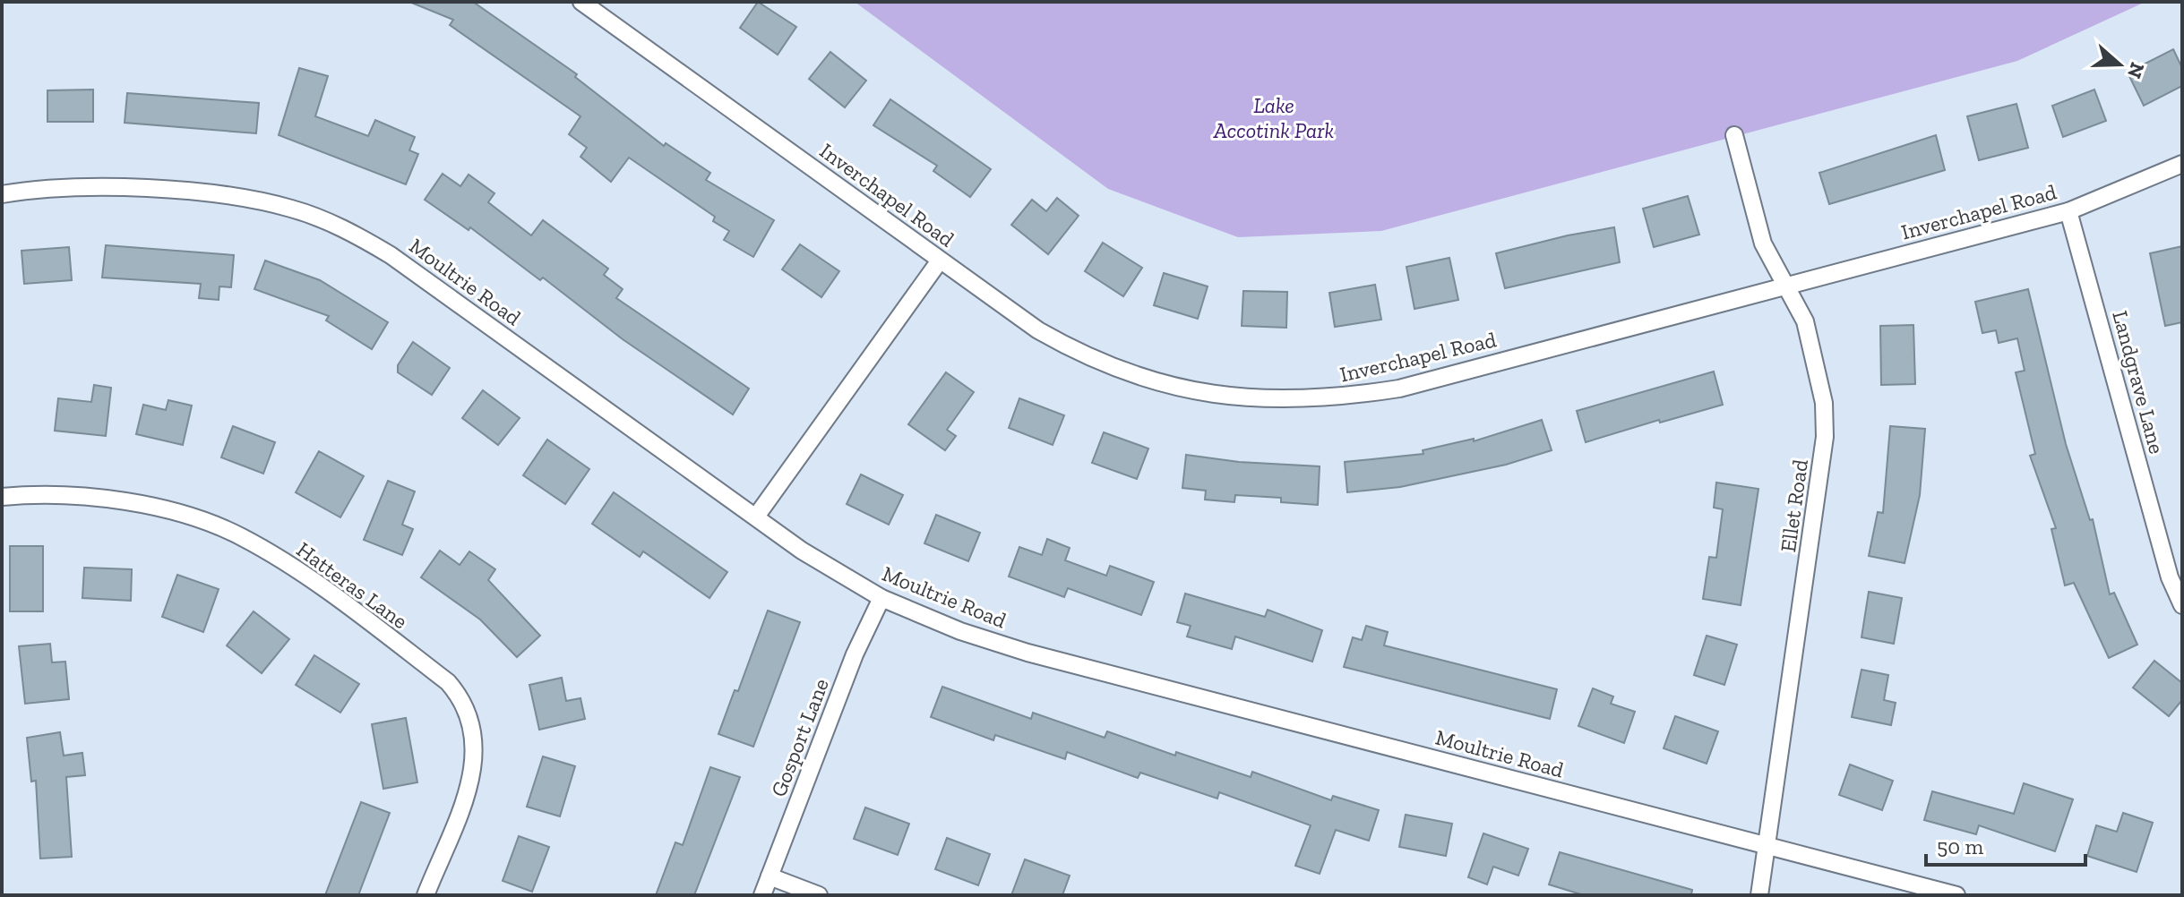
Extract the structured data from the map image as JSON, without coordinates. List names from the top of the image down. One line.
{"streets":{"street":["Inverchapel Road","Moultrie Road","Landgrave Lane","Ellet Road","Hatteras Lane","Gosport Lane"]},"crossings":[["Inverchapel Road","Landgrave Lane"],["Inverchapel Road","Ellet Road"],["Moultrie Road","Ellet Road"],["Moultrie Road","Gosport Lane"]],"parks":["Lake Accotink Park"],"scale_bar":"50 m","north":"right"}
